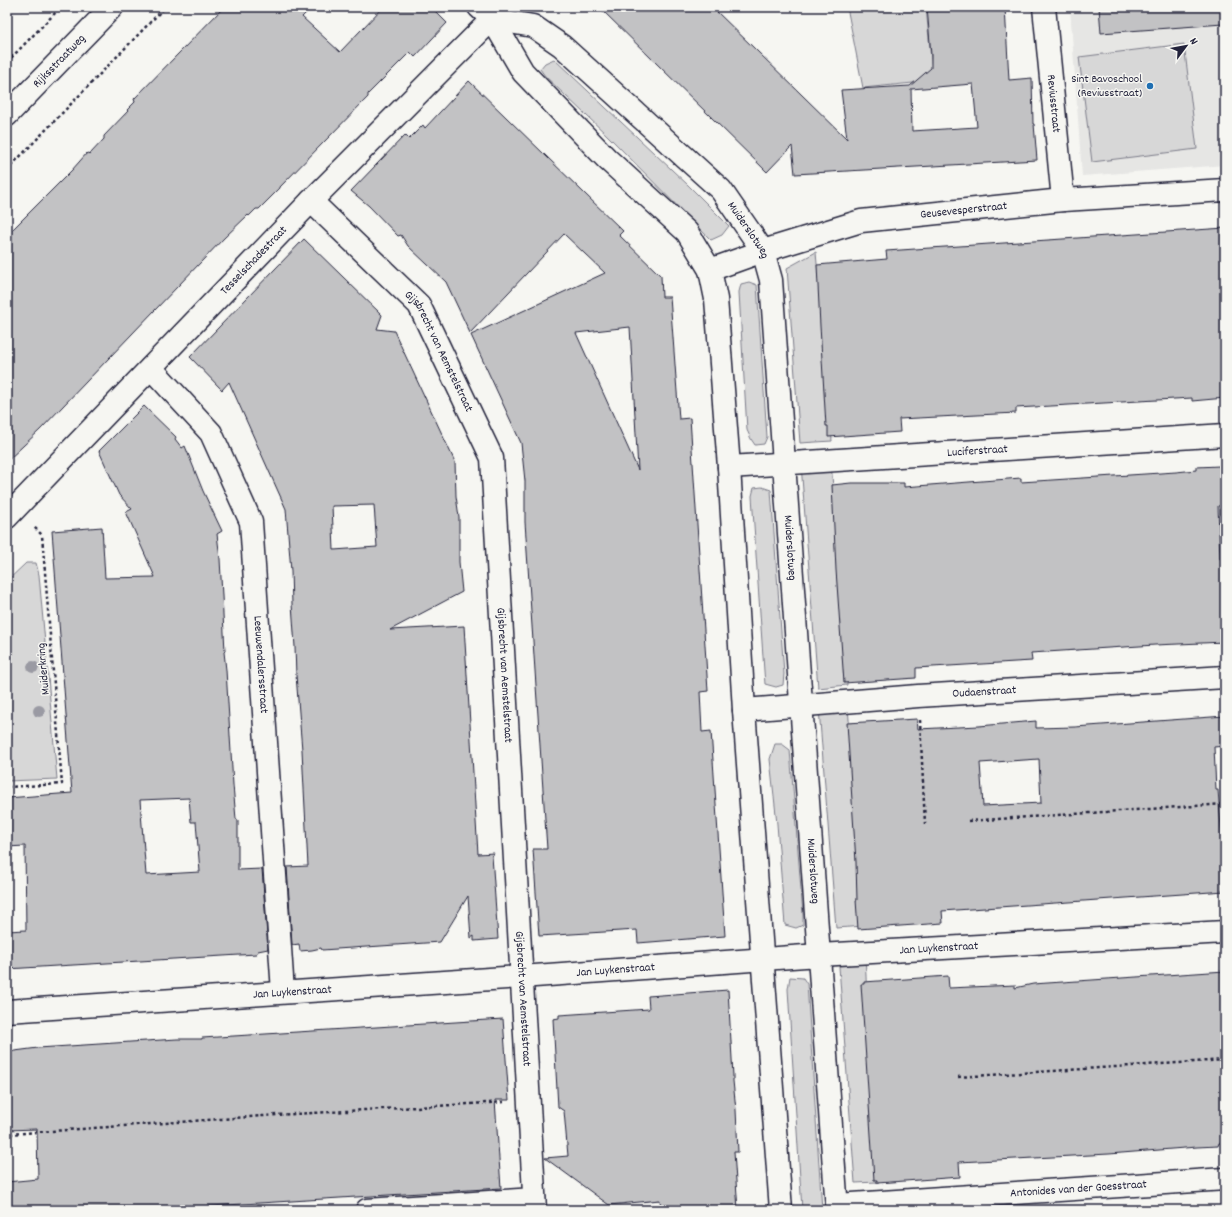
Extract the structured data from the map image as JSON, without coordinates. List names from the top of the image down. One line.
{"streets":{"street":["Rijksstraatweg","Reviusstraat","Geusevesperstraat","Muiderslotweg","Tesselschadestraat","Gijsbrecht van Aemstelstraat","Luciferstraat","Leeuwendalersstraat","Oudaenstraat","Jan Luykenstraat","Antonides van der Goesstraat"],"path":["Muiderkring"]},"crossings":[["Reviusstraat","Geusevesperstraat"],["Geusevesperstraat","Muiderslotweg"],["Muiderslotweg","Tesselschadestraat"],["Muiderslotweg","Luciferstraat"],["Muiderslotweg","Oudaenstraat"],["Muiderslotweg","Jan Luykenstraat"],["Muiderslotweg","Antonides van der Goesstraat"],["Tesselschadestraat","Gijsbrecht van Aemstelstraat"],["Tesselschadestraat","Leeuwendalersstraat"],["Tesselschadestraat","Muiderkring"],["Gijsbrecht van Aemstelstraat","Jan Luykenstraat"],["Leeuwendalersstraat","Jan Luykenstraat"]],"places":["Sint Bavoschool (Reviusstraat)"],"north":"top right"}
